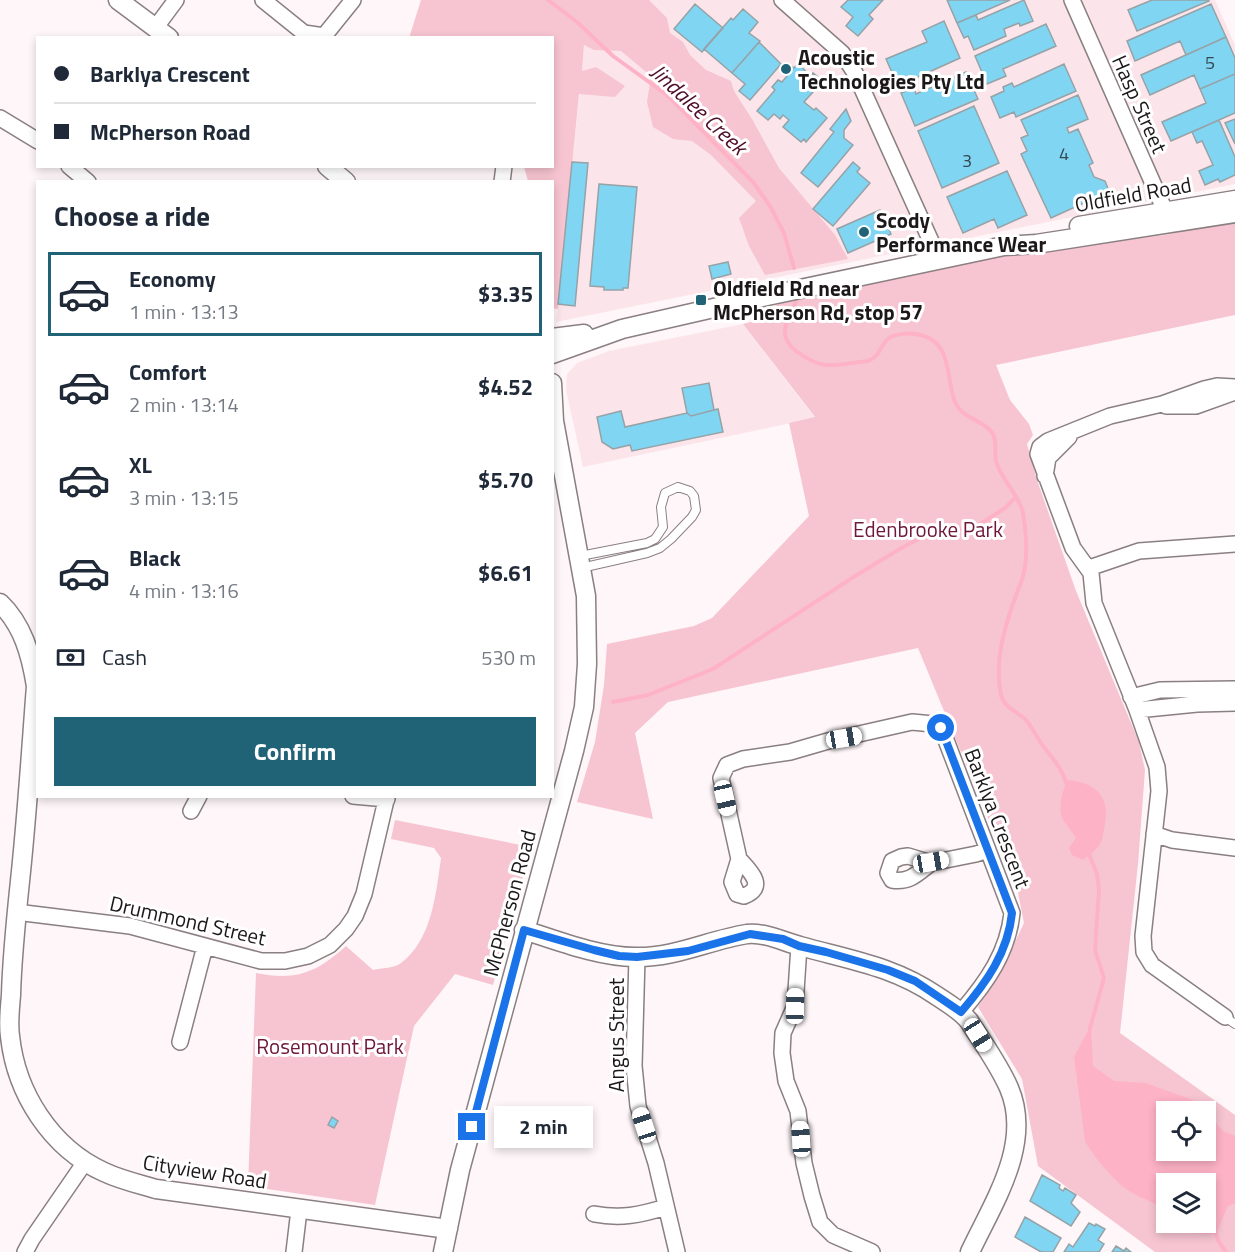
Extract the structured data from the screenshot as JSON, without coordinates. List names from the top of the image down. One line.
{"streets":{"street":["Hasp Street","Oldfield Road","Barklya Crescent","McPherson Road","Drummond Street","Angus Street","Cityview Road"]},"crossings":[["Hasp Street","Oldfield Road"],["McPherson Road","Cityview Road"],["Drummond Street","Cityview Road"]],"water":["Jindalee Creek"],"parks":["Edenbrooke Park","Rosemount Park"],"places":{"other":["Acoustic Technologies Pty Ltd","Scody Performance Wear"],"transit":["Oldfield Rd near McPherson Rd, stop 57"]},"house_numbers":["5","4","3"],"page":{"banner":["Barklya Crescent","McPherson Road"],"heading":"Choose a ride","list":[{"name":"Economy","note":"1 min · 13:13","value":"$3.35"},{"name":"Comfort","note":"2 min · 13:14","value":"$4.52"},{"name":"XL","note":"3 min · 13:15","value":"$5.70"},{"name":"Black","note":"4 min · 13:16","value":"$6.61"}],"pay":["Cash","530 m"],"buttons":"Confirm","bubble":"2 min"}}
